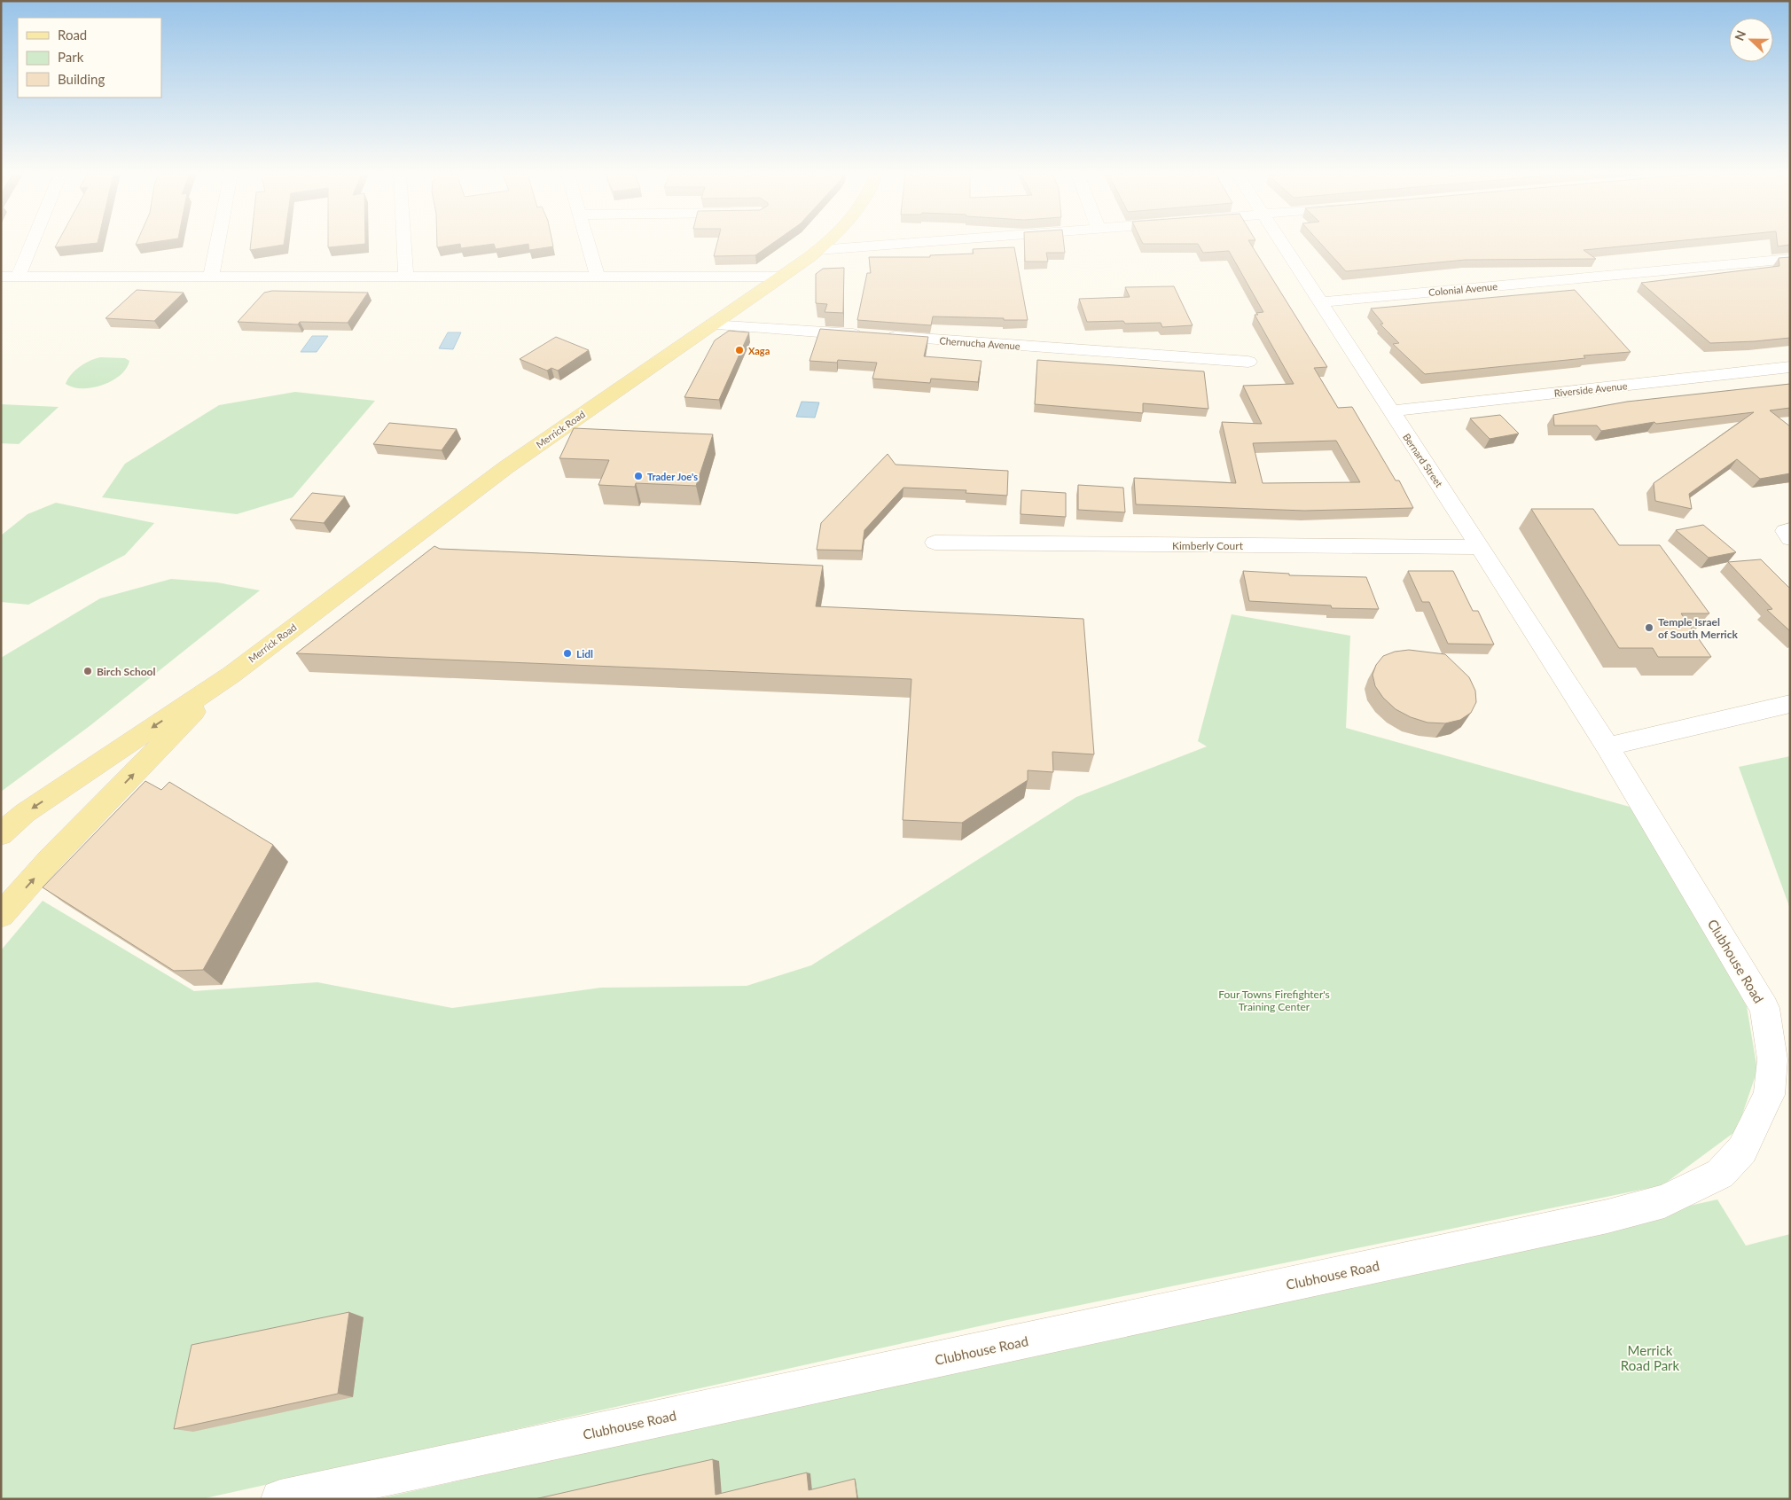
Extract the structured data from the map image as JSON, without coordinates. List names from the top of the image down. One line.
{"streets":{"main road":["Merrick Road"],"street":["Colonial Avenue","Chernucha Avenue","Riverside Avenue","Bernard Street","Kimberly Court","Clubhouse Road"]},"crossings":[["Colonial Avenue","Bernard Street"],["Chernucha Avenue","Merrick Road"],["Riverside Avenue","Bernard Street"],["Bernard Street","Kimberly Court"],["Bernard Street","Clubhouse Road"]],"parks":["Four Towns Firefighter's Training Center","Merrick Road Park"],"places":["Xaga","Trader Joe's","Temple Israel of South Merrick","Lidl","Birch School"],"legend":["Road","Park","Building"],"north":"left"}
